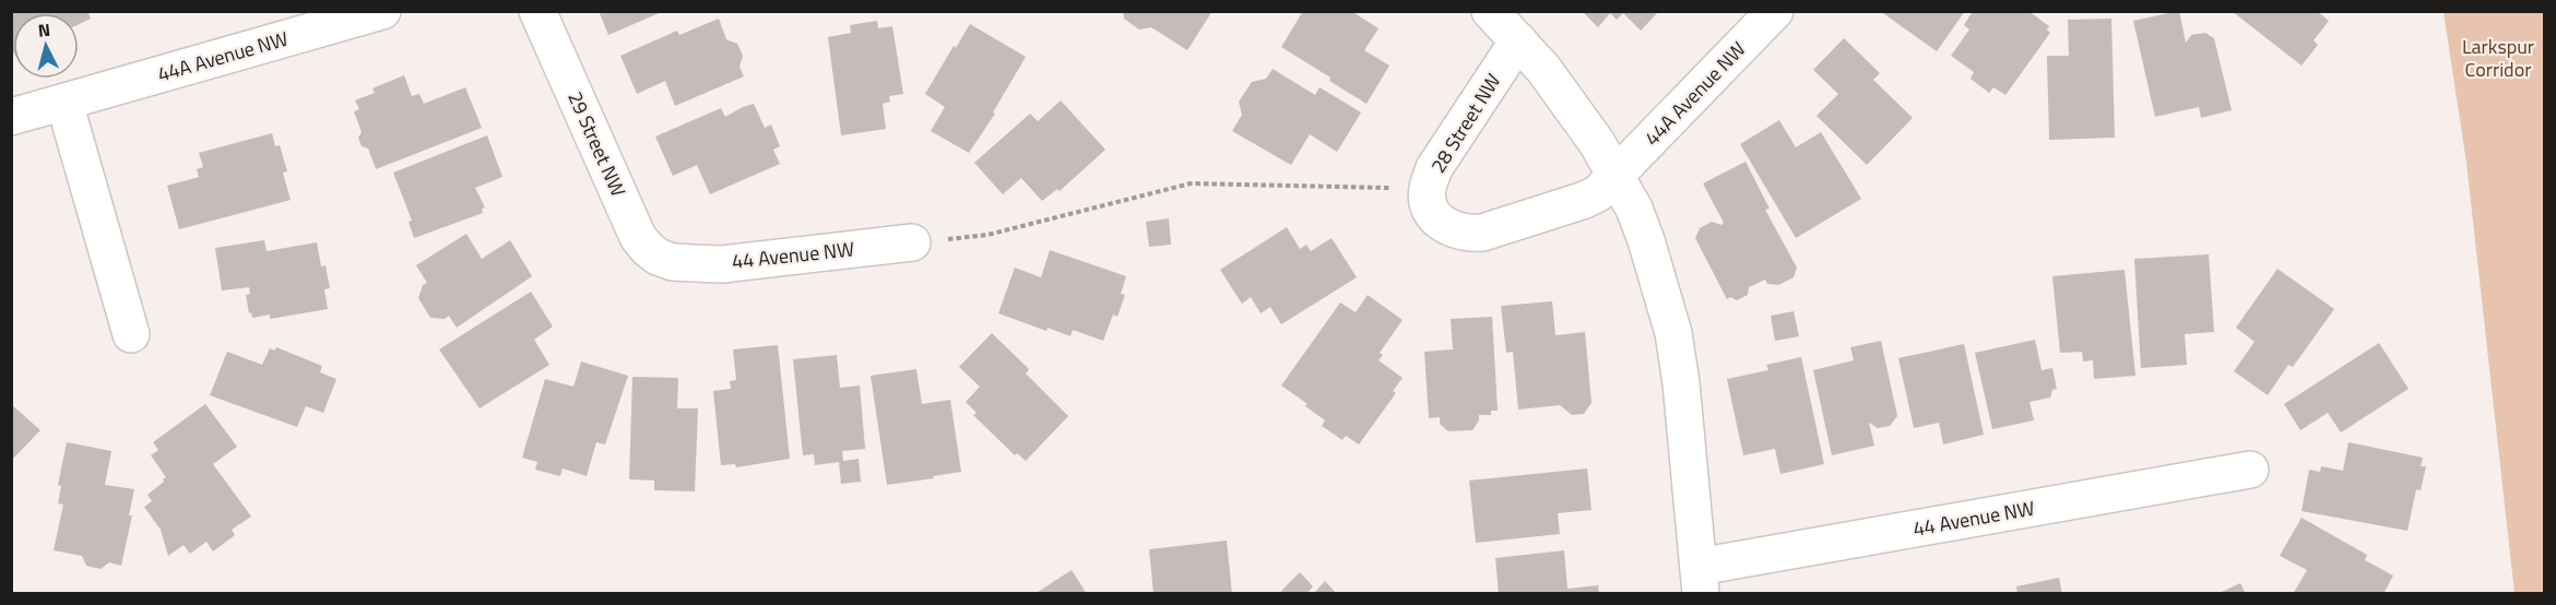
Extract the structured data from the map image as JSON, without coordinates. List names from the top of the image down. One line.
{"streets":{"street":["44A Avenue NW","28 Street NW","29 Street NW","44 Avenue NW"]},"crossings":[["44A Avenue NW","28 Street NW"],["29 Street NW","44 Avenue NW"]],"parks":["Larkspur Corridor"],"north":"top"}
